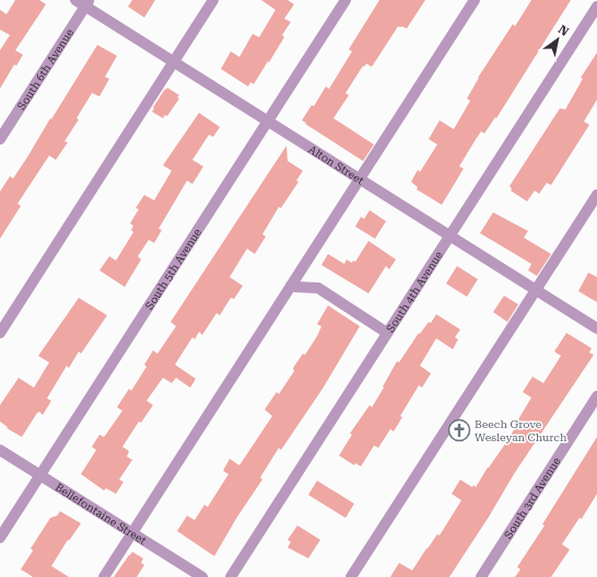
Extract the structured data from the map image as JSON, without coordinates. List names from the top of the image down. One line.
{"streets":{"street":["South 6th Avenue","Alton Street","South 5th Avenue","South 4th Avenue","South 3rd Avenue","Bellefontaine Street"]},"crossings":[["South 6th Avenue","Alton Street"],["Alton Street","South 5th Avenue"],["Alton Street","South 4th Avenue"],["South 5th Avenue","Bellefontaine Street"]],"places":{"church":["Beech Grove Wesleyan Church"]},"north":"top right"}
